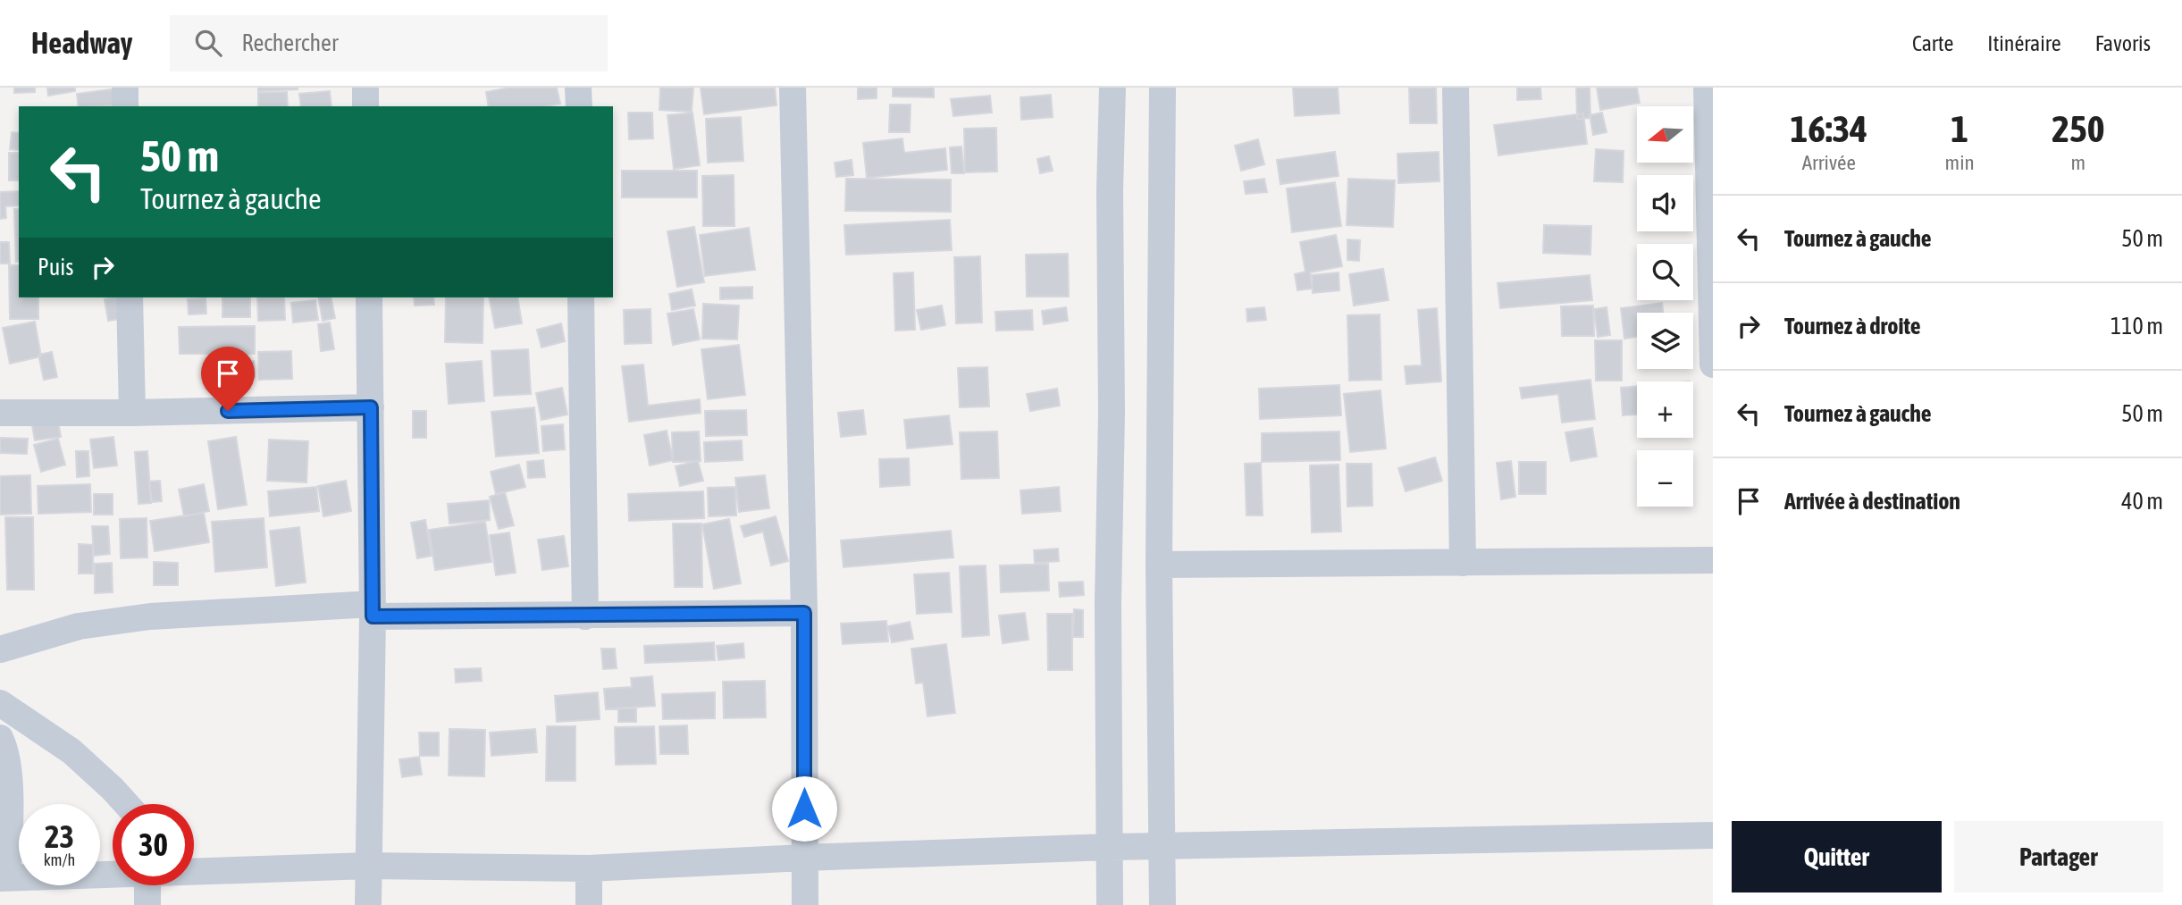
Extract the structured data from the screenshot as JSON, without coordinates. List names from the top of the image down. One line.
{"north":"left","page":{"header":"Headway","search":"Rechercher","nav":["Carte","Itinéraire","Favoris"],"eta":["16:34","Arrivée","1","min","250","m"],"map_buttons":["+","−"],"turn":["50 m","Tournez à gauche"],"list":[{"name":"Tournez à gauche","value":"50 m"},{"name":"Tournez à droite","value":"110 m"},{"name":"Tournez à gauche","value":"50 m"},{"name":"Arrivée à destination","value":"40 m"}],"then":"Puis","speed":"23 km/h","limit":"30","buttons":["Quitter","Partager"]}}
